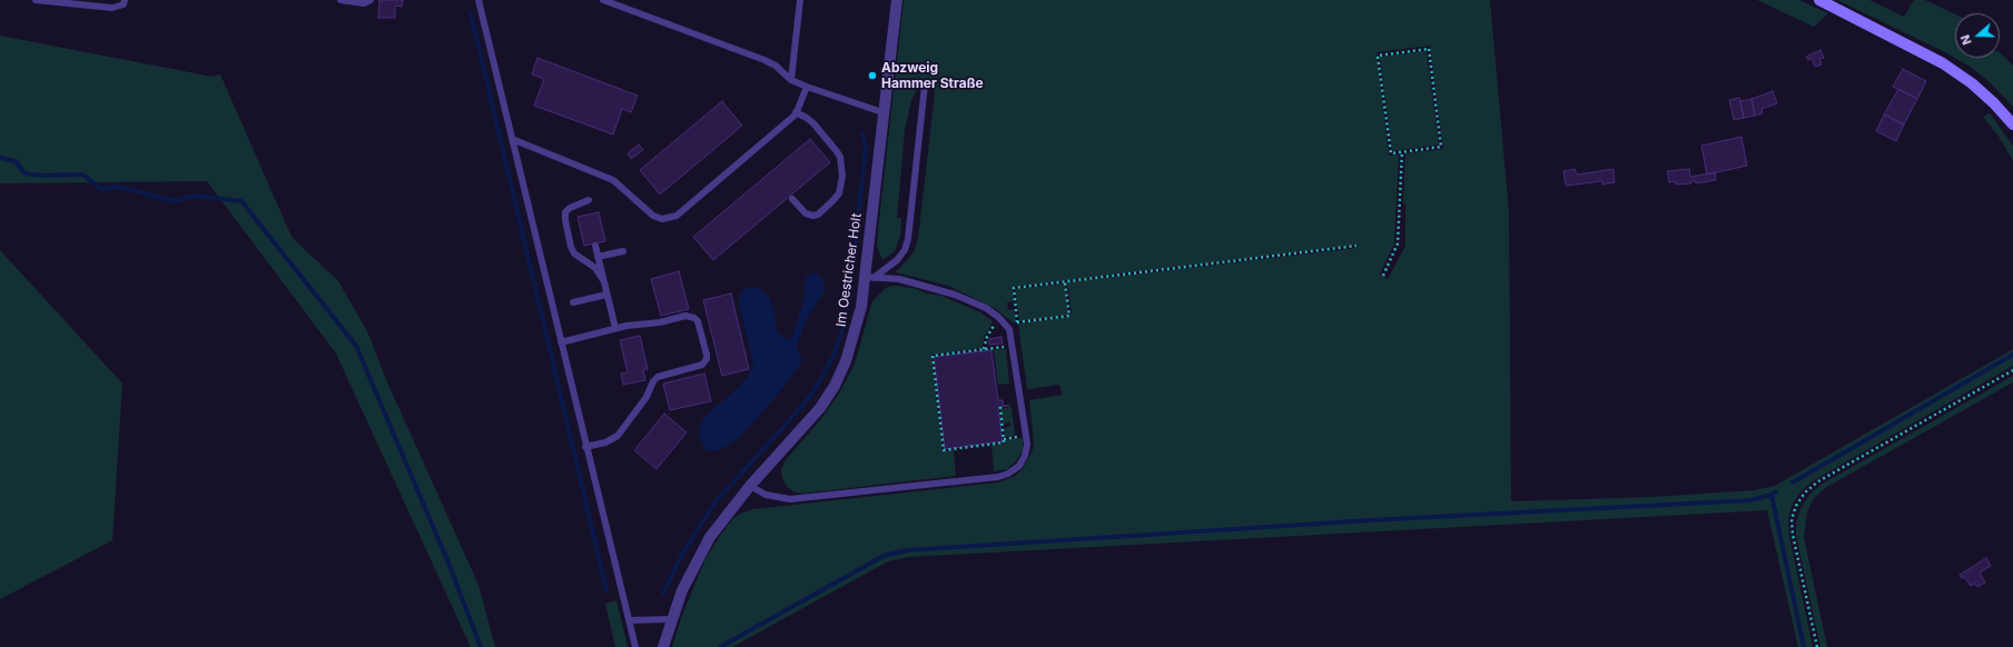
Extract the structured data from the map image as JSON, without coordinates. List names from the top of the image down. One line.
{"streets":{"street":["Im Oestricher Holt"]},"places":["Abzweig Hammer Straße"],"north":"left"}
